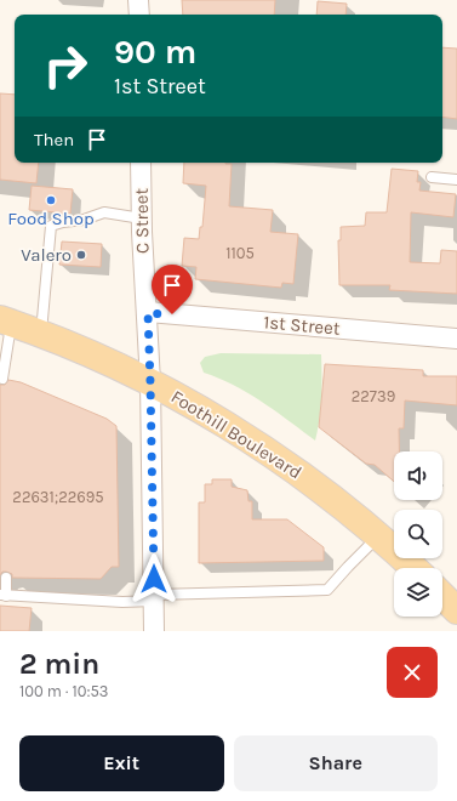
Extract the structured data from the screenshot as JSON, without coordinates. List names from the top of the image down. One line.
{"streets":{"main road":["Foothill Boulevard"],"street":["C Street","1st Street"]},"crossings":[["C Street","1st Street"],["C Street","Foothill Boulevard"]],"places":["Food Shop","Valero"],"house_numbers":["1105","22739","22631;22695"],"page":{"turn":["90 m","1st Street"],"then":"Then","heading":["2 min","100 m · 10:53"],"buttons":["Exit","Share"]}}
